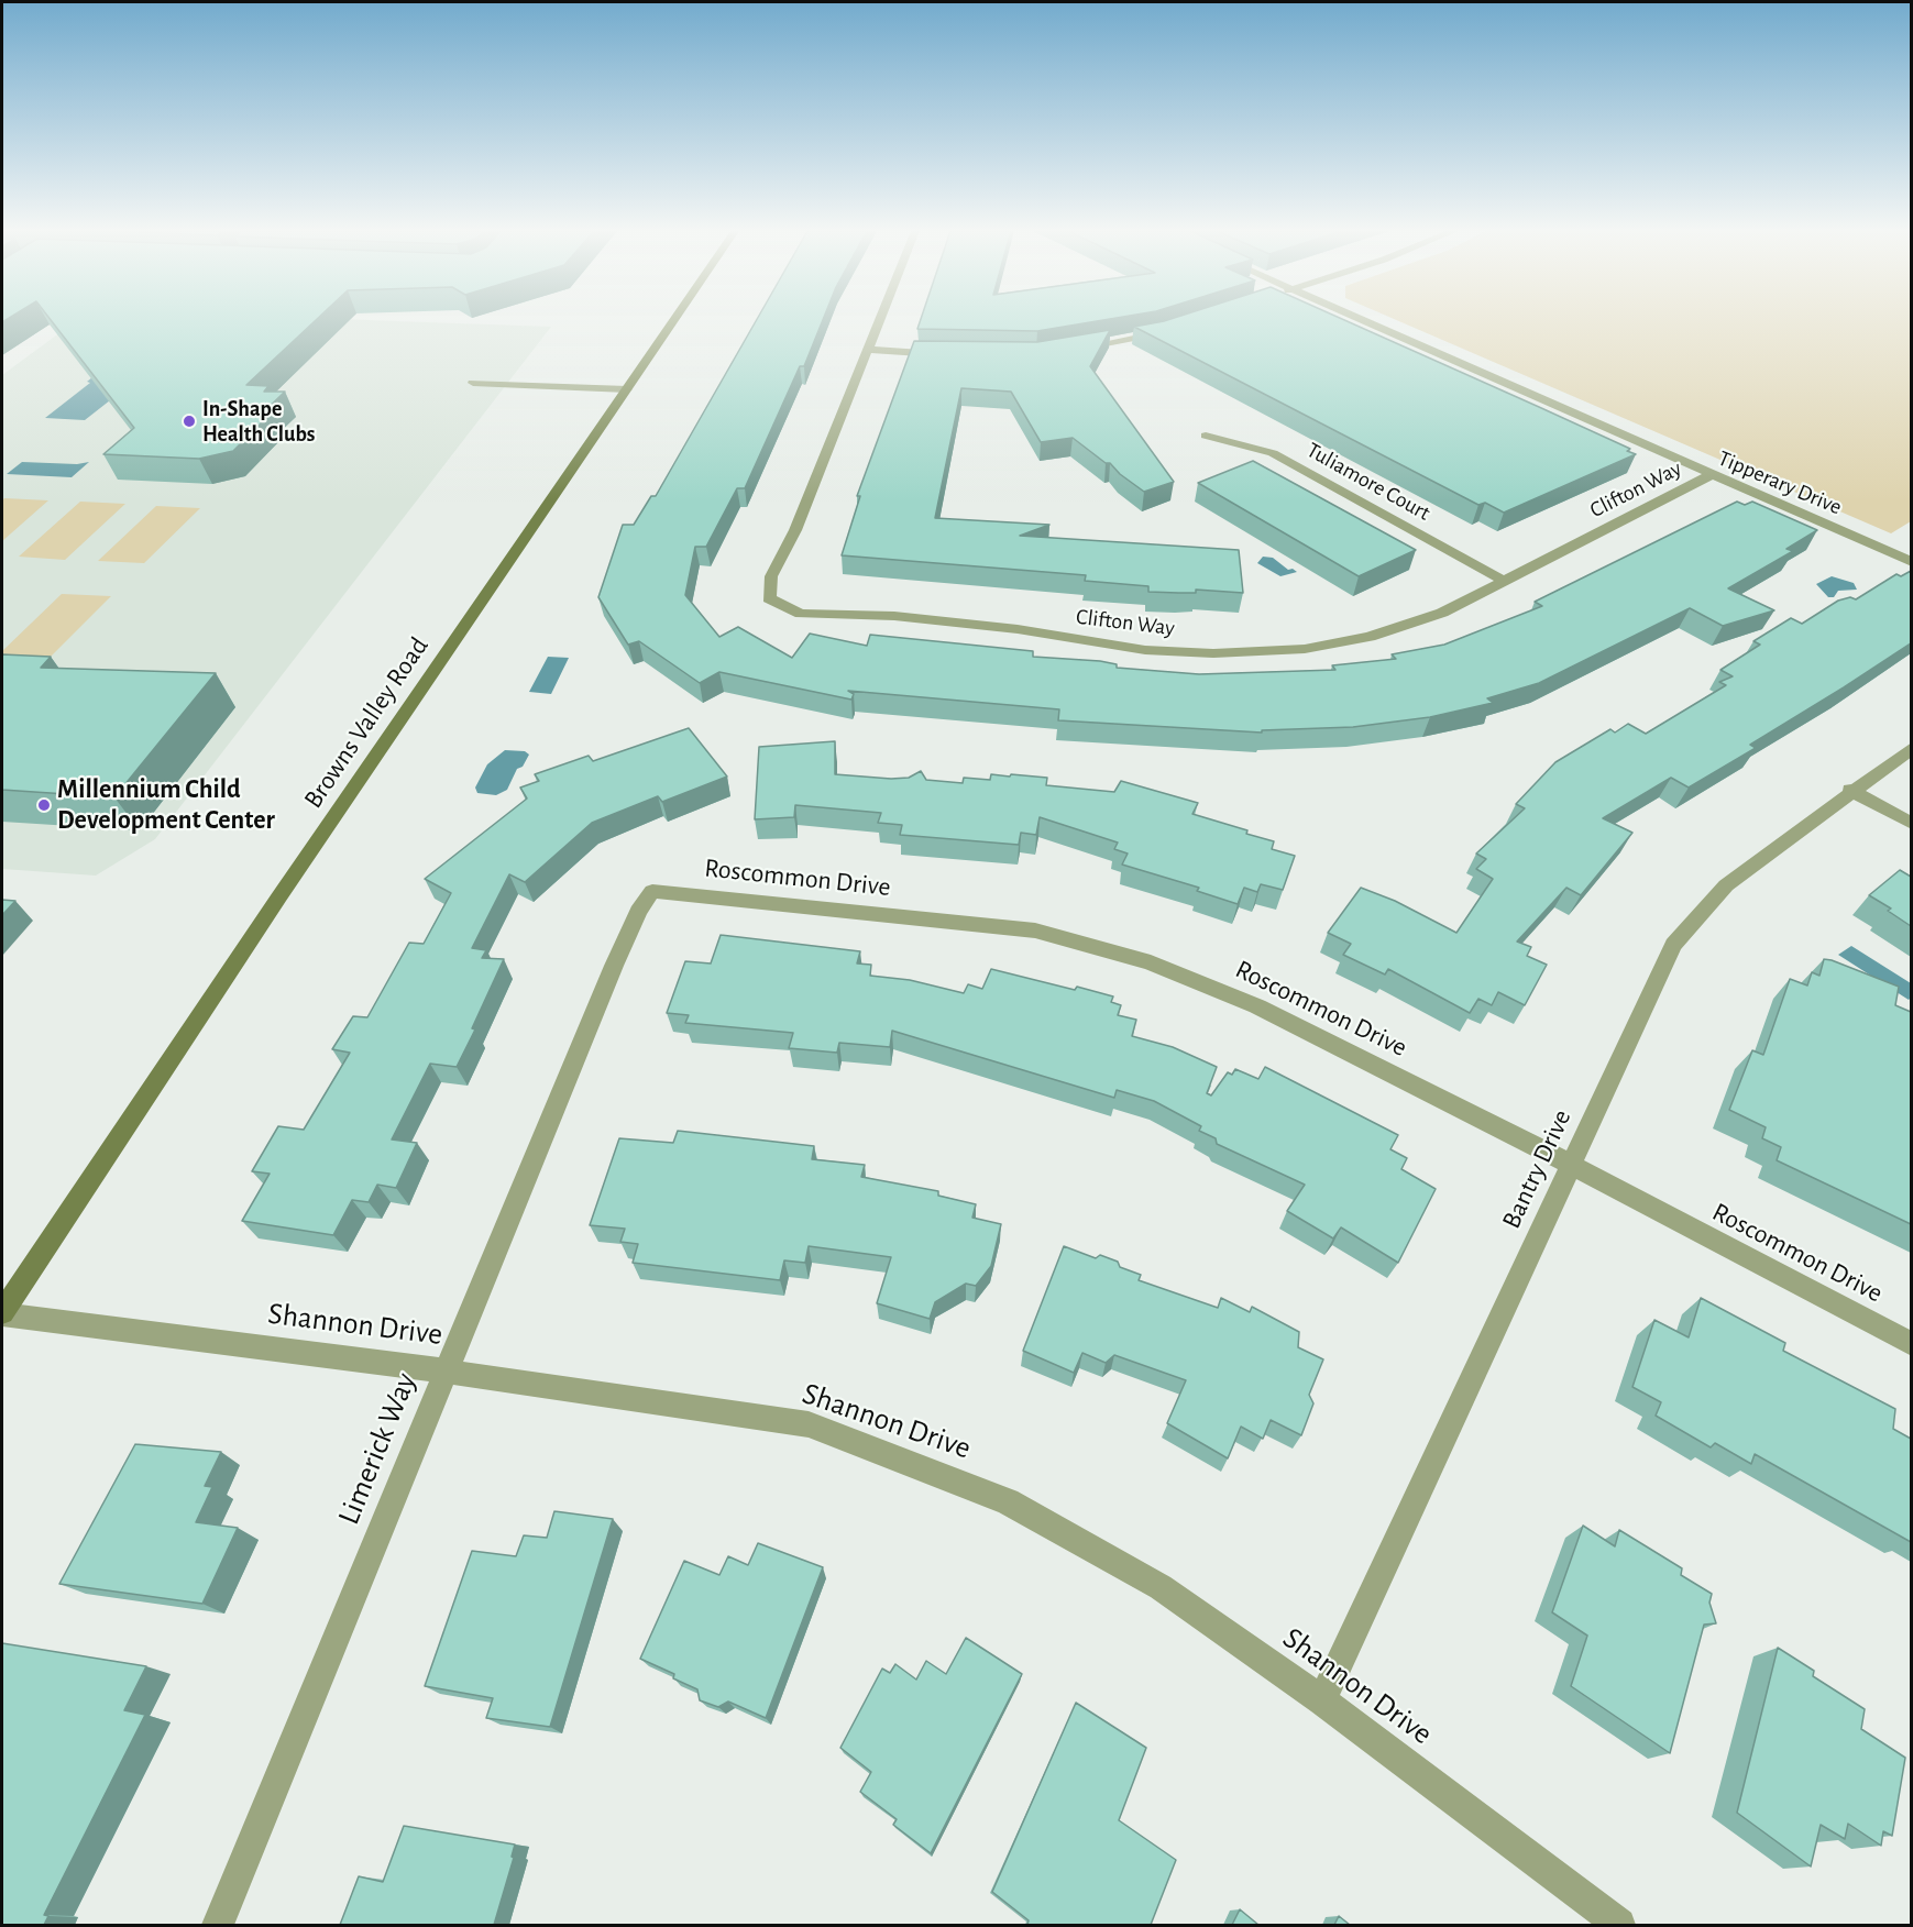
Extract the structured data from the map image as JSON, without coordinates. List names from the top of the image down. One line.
{"streets":{"main road":["Browns Valley Road"],"street":["Tuliamore Court","Tipperary Drive","Clifton Way","Roscommon Drive","Bantry Drive","Shannon Drive","Limerick Way"]},"crossings":[["Tuliamore Court","Clifton Way"],["Tipperary Drive","Clifton Way"],["Browns Valley Road","Shannon Drive"],["Roscommon Drive","Bantry Drive"],["Roscommon Drive","Limerick Way"],["Bantry Drive","Shannon Drive"],["Shannon Drive","Limerick Way"]],"places":["In-Shape Health Clubs","Millennium Child Development Center"]}
